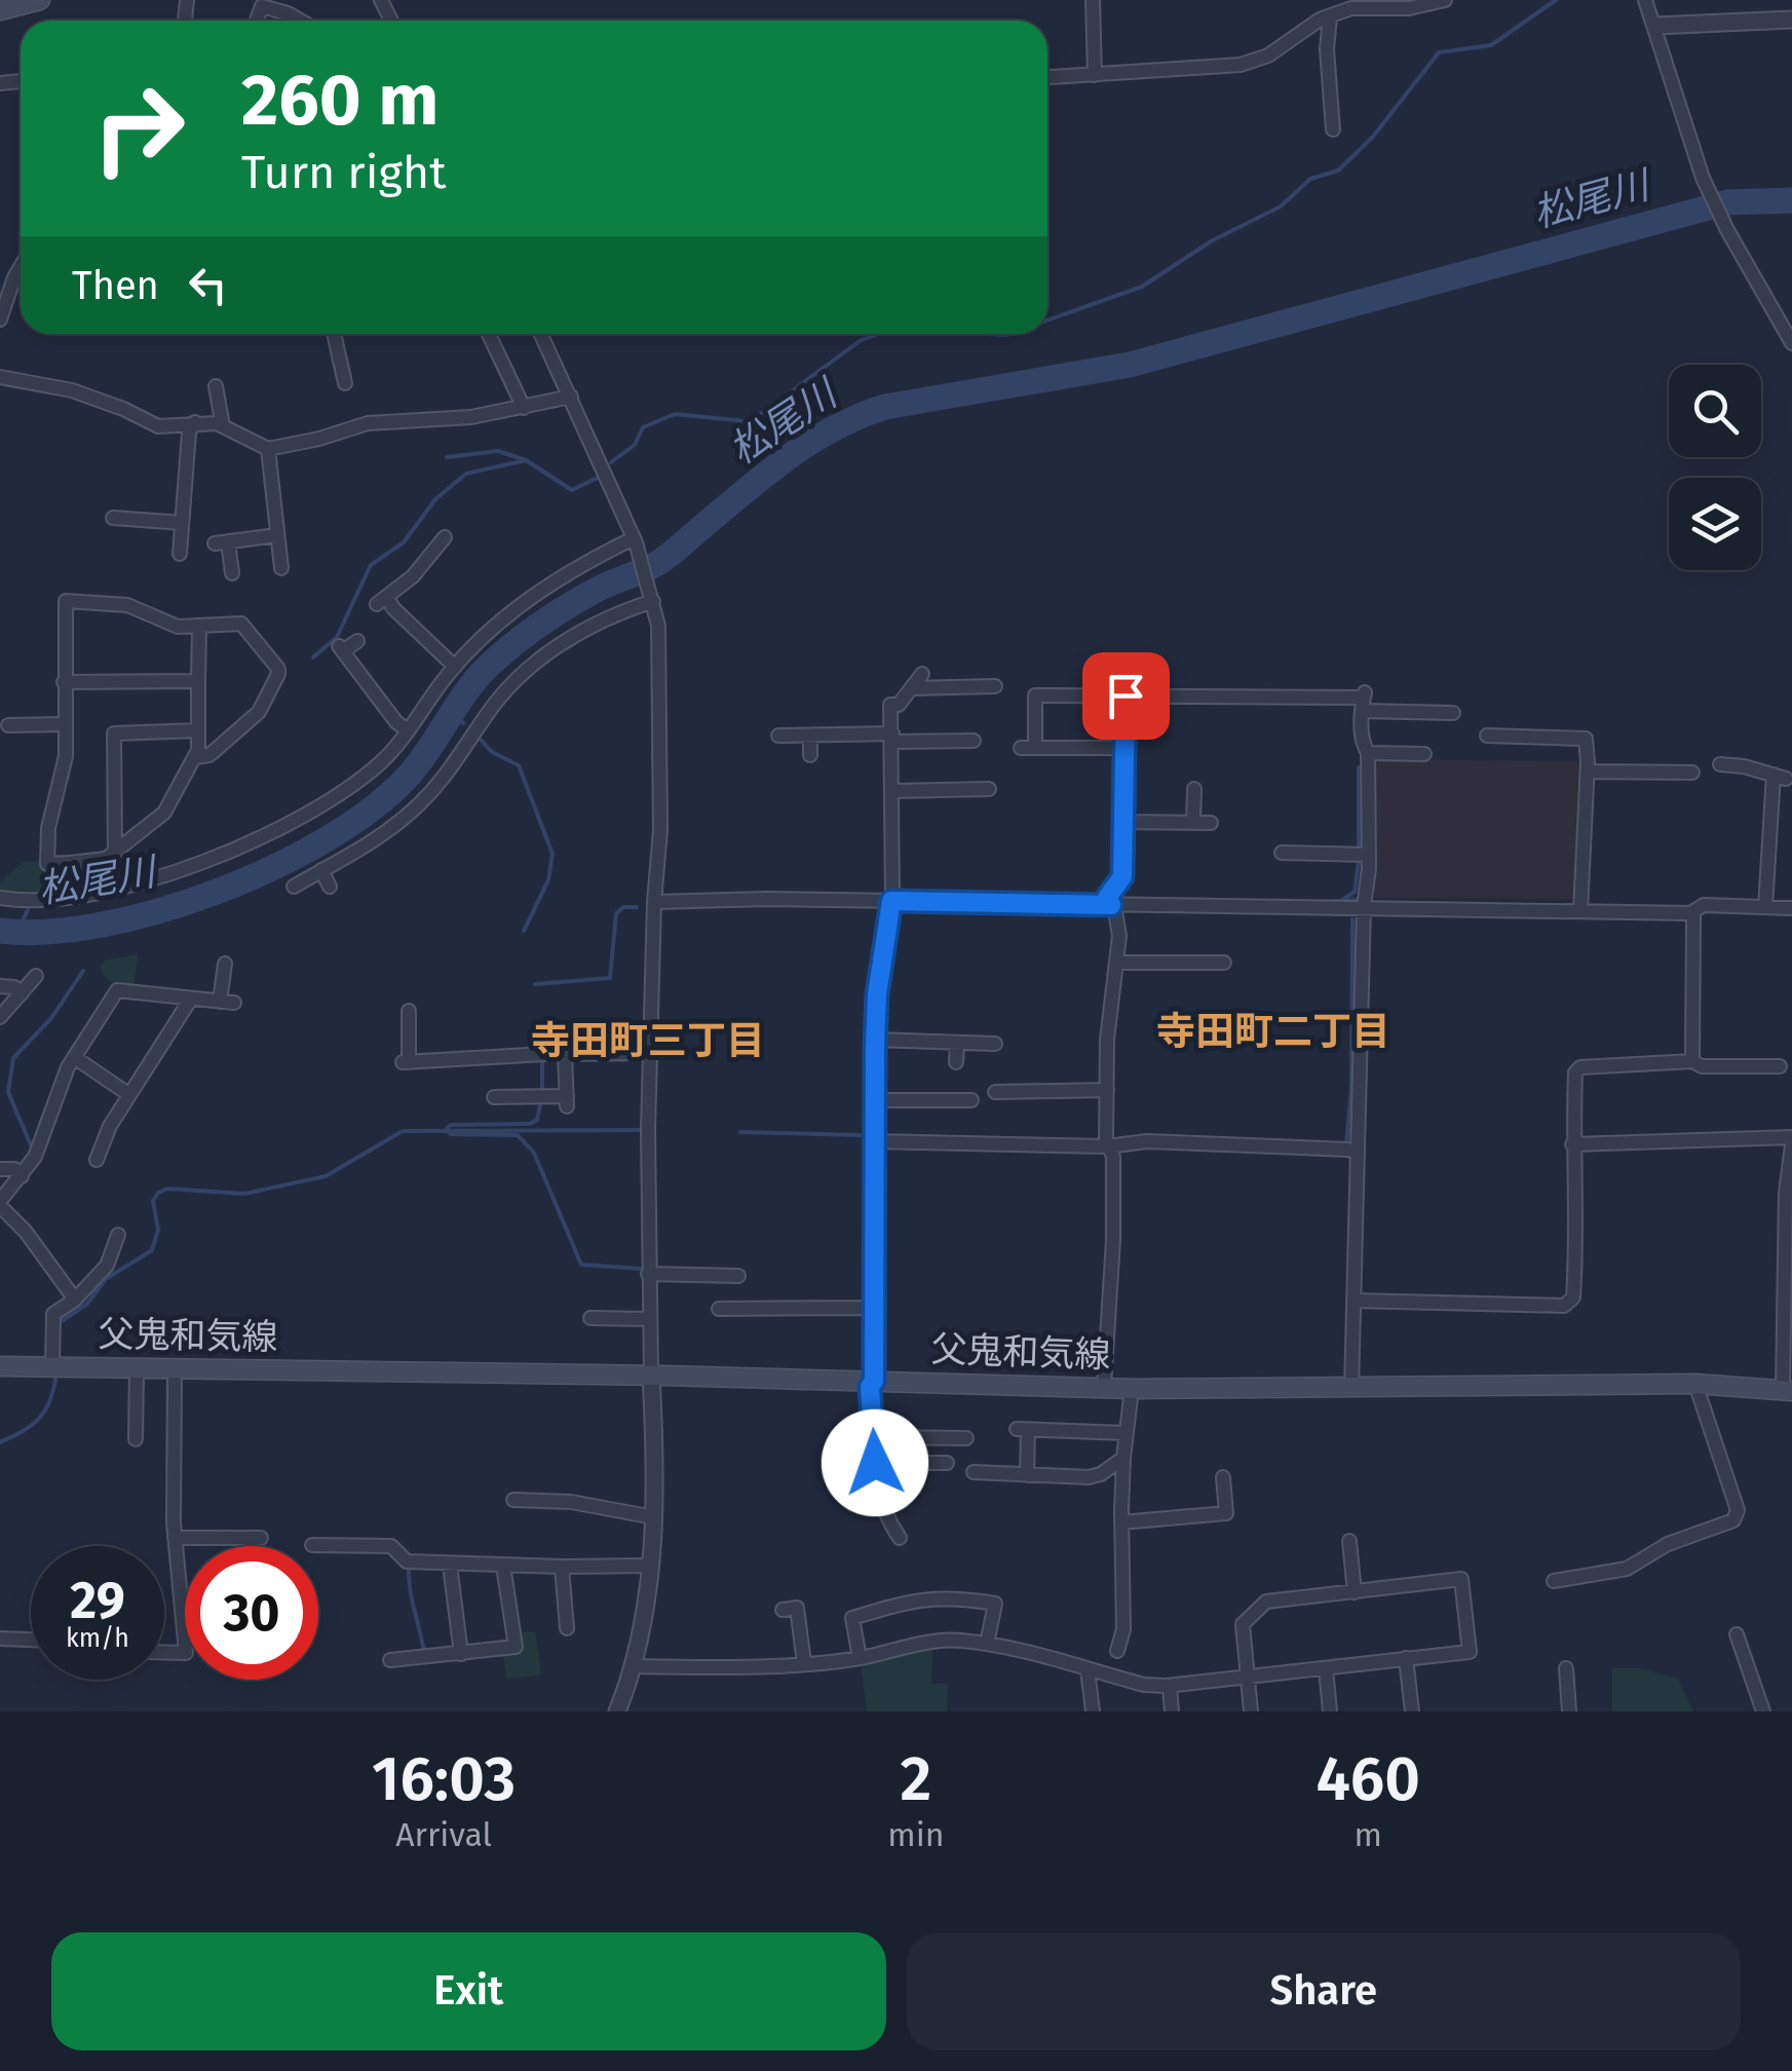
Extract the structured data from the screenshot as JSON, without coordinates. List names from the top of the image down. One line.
{"streets":{"main road":["父鬼和気線"]},"districts":["寺田町二丁目","寺田町三丁目"],"water":["松尾川"],"page":{"turn":["260 m","Turn right"],"then":"Then","speed":"29 km/h","limit":"30","eta":["16:03","Arrival","2","min","460","m"],"buttons":["Exit","Share"]}}
